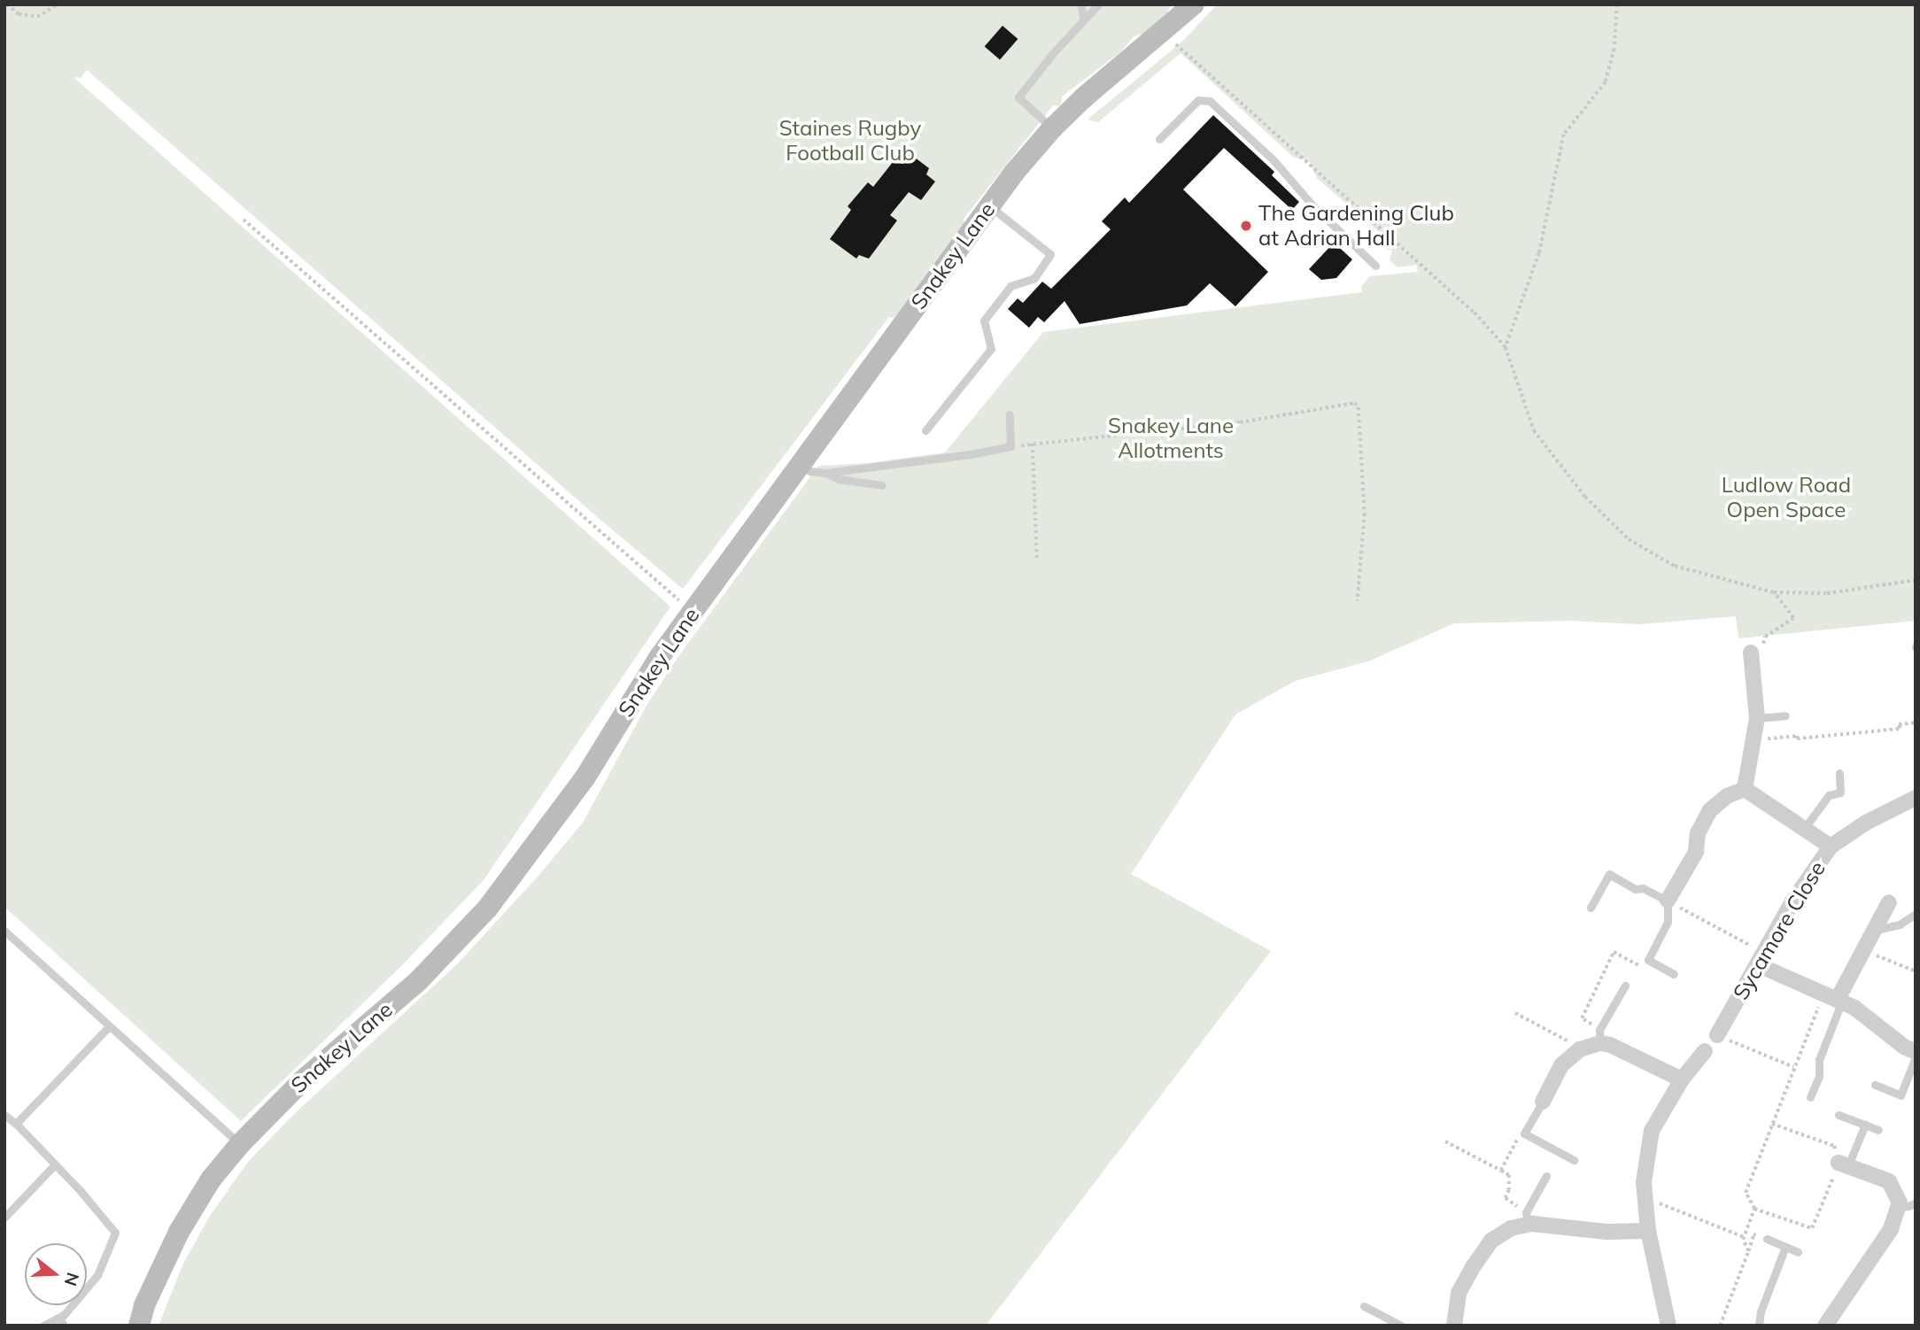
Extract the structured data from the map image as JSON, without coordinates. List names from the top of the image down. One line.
{"streets":{"street":["Snakey Lane","Sycamore Close"]},"parks":["Staines Rugby Football Club","Snakey Lane Allotments","Ludlow Road Open Space"],"places":["The Gardening Club at Adrian Hall"],"north":"right"}
